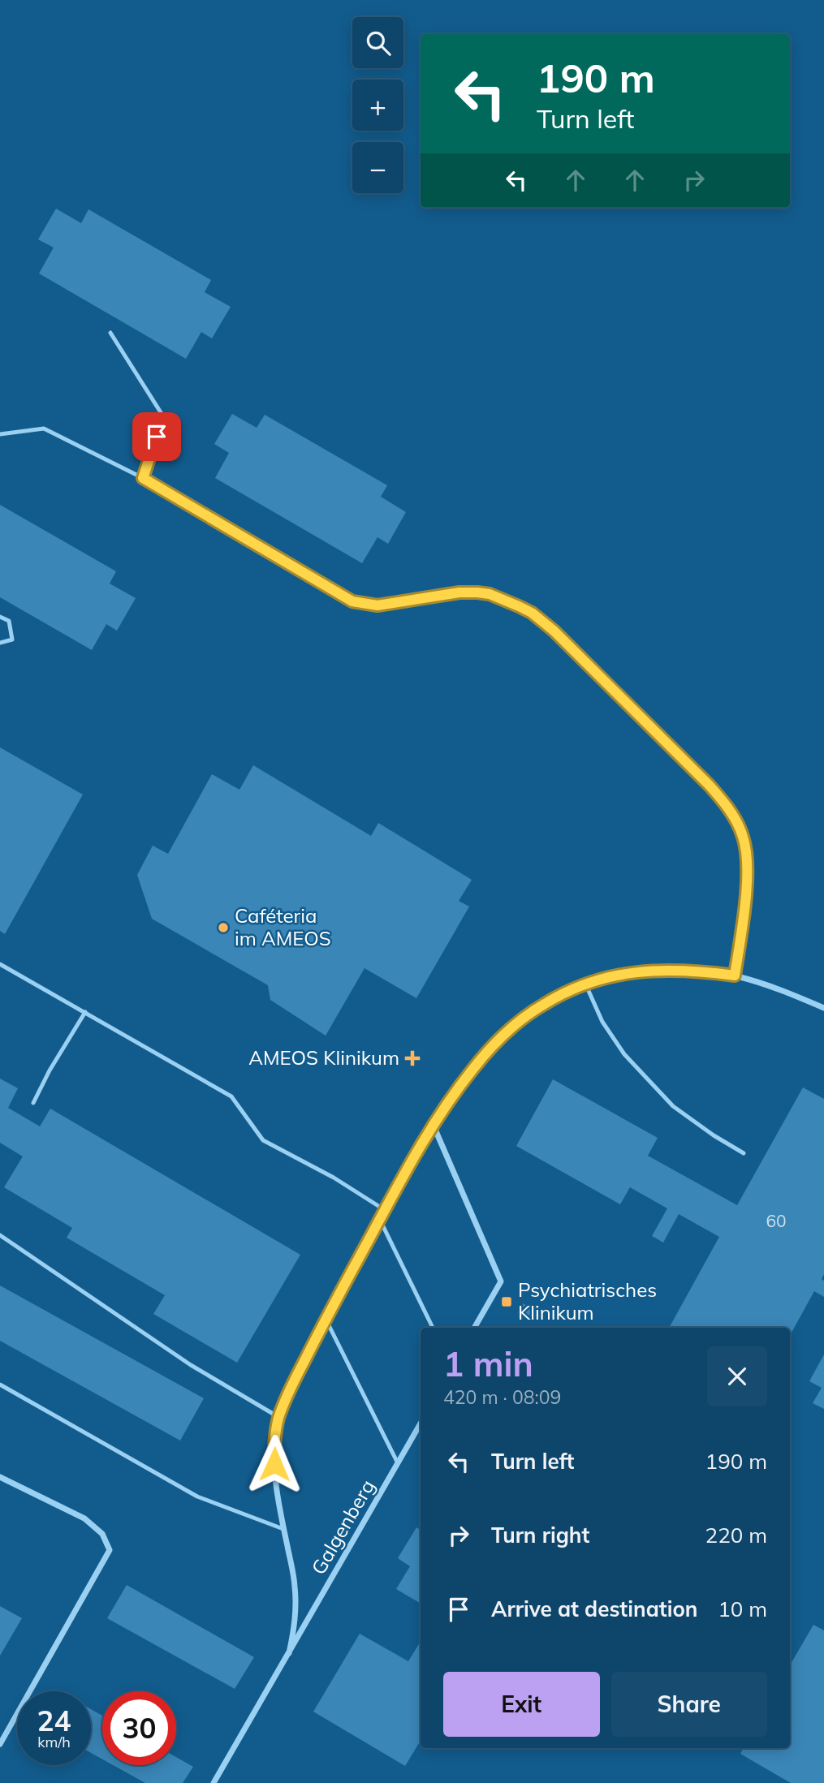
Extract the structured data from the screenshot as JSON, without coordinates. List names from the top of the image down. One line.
{"streets":{"street":["Galgenberg"]},"places":{"other":["Caféteria im AMEOS"],"health":["AMEOS Klinikum"],"transit":["Psychiatrisches Klinikum"]},"house_numbers":["60"],"page":{"map_buttons":["+","−"],"turn":["190 m","Turn left"],"heading":["1 min","420 m · 08:09"],"list":[{"name":"Turn left","value":"190 m"},{"name":"Turn right","value":"220 m"},{"name":"Arrive at destination","value":"10 m"}],"buttons":["Exit","Share"],"speed":"24 km/h","limit":"30"}}
